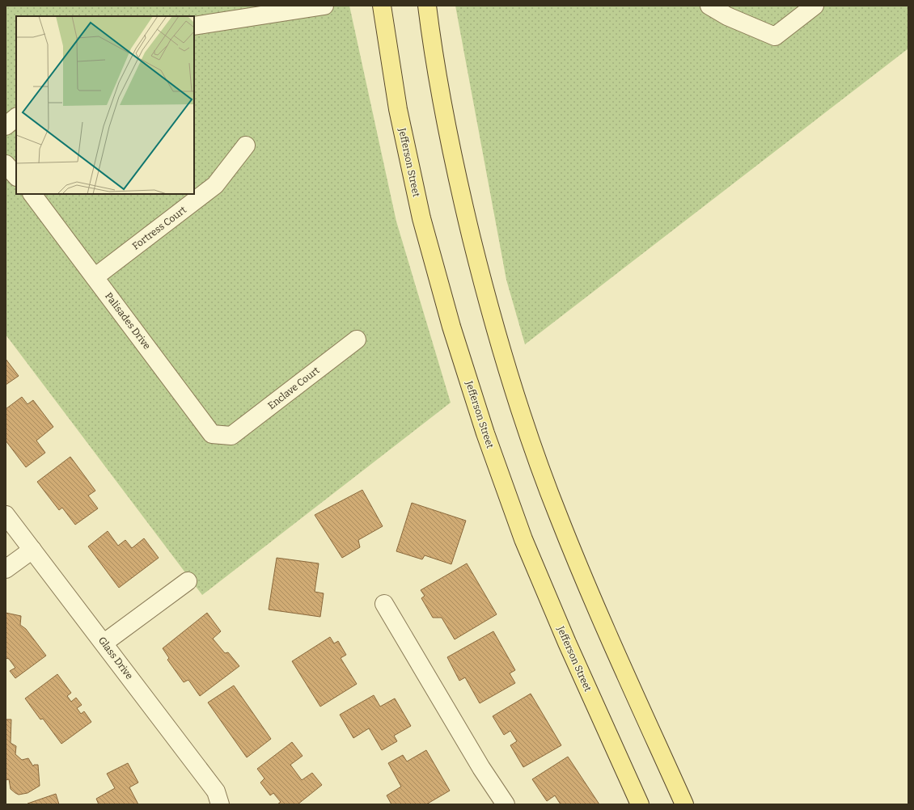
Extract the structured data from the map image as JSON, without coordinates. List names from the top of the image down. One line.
{"streets":{"main road":["Jefferson Street"],"street":["Fortress Court","Palisades Drive","Enclave Court","Glass Drive"]},"crossings":[["Fortress Court","Palisades Drive"],["Palisades Drive","Enclave Court"]]}
